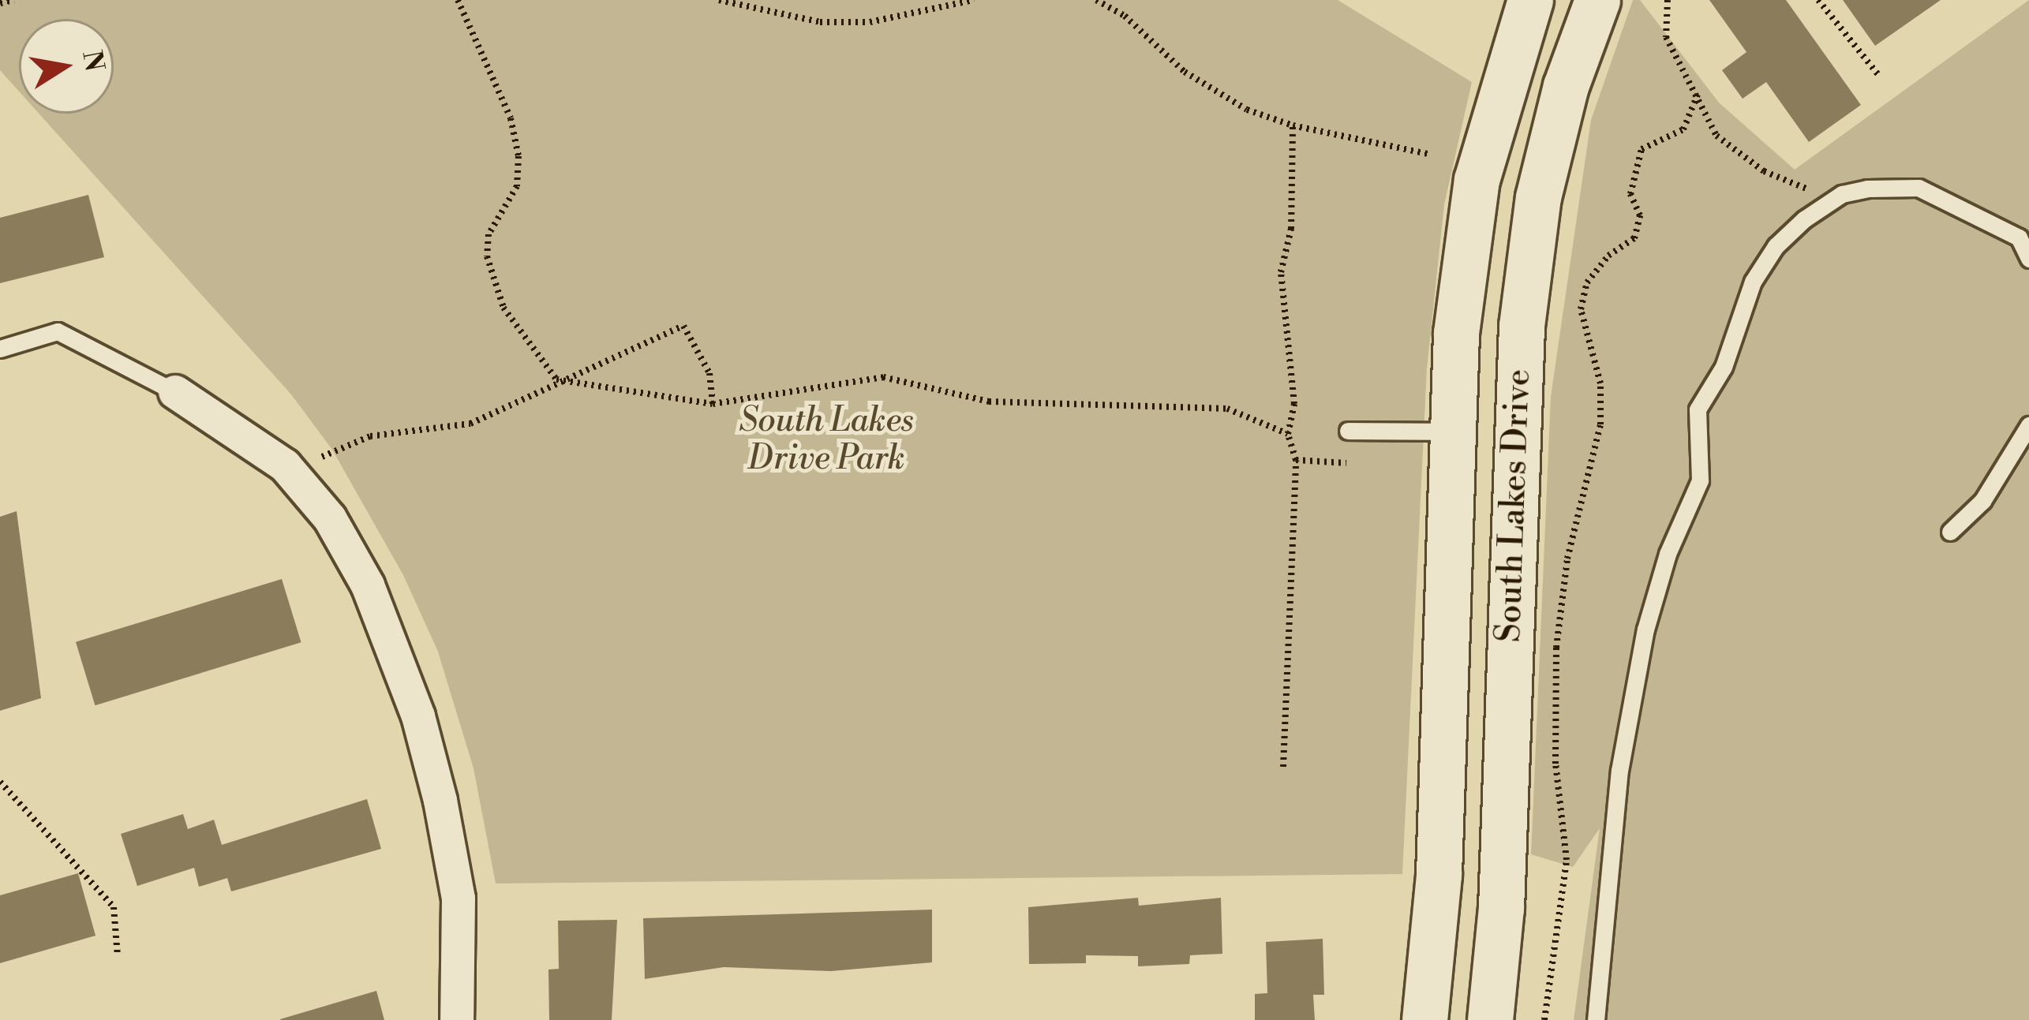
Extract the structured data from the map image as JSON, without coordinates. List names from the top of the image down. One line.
{"streets":{"main road":["South Lakes Drive"]},"parks":["South Lakes Drive Park"],"north":"right"}
